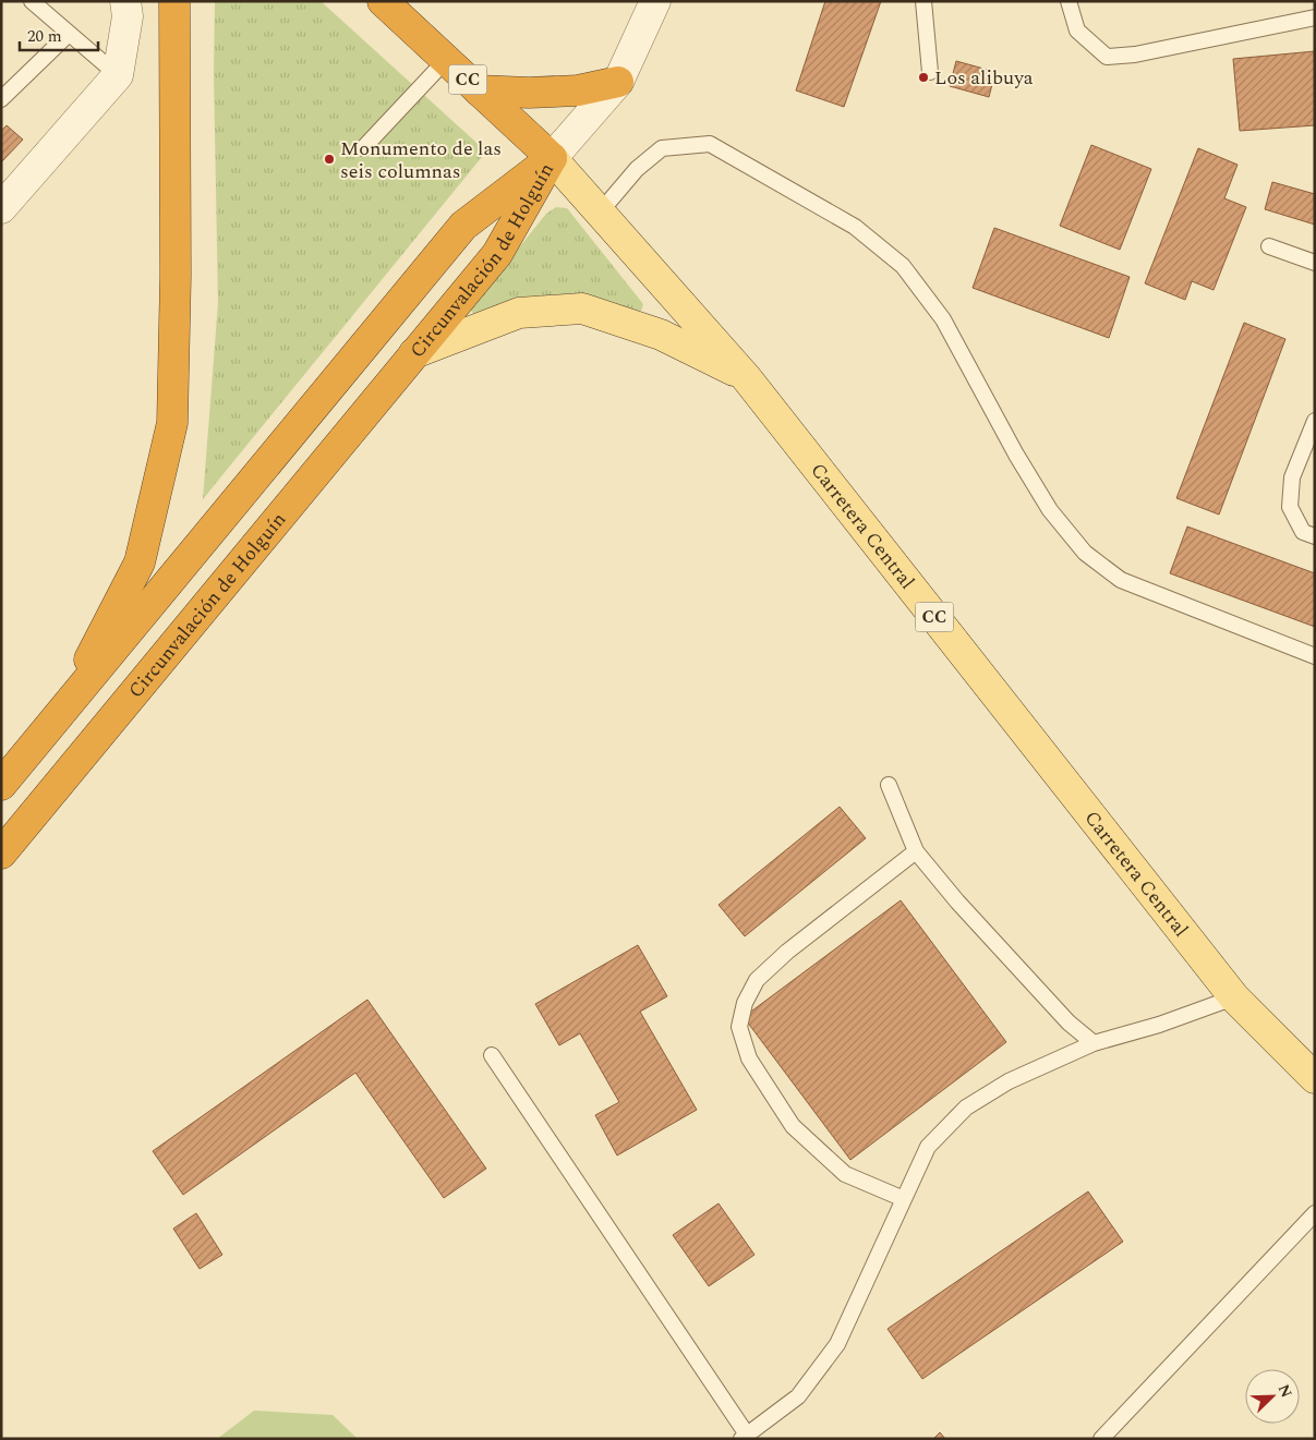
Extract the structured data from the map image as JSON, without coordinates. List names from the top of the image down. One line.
{"streets":{"highway":["CC","Circunvalación de Holguín","Carretera Central"]},"crossings":[["Circunvalación de Holguín","Carretera Central"]],"places":["Los alibuya","Monumento de las seis columnas"],"scale_bar":"20 m","north":"top right"}
